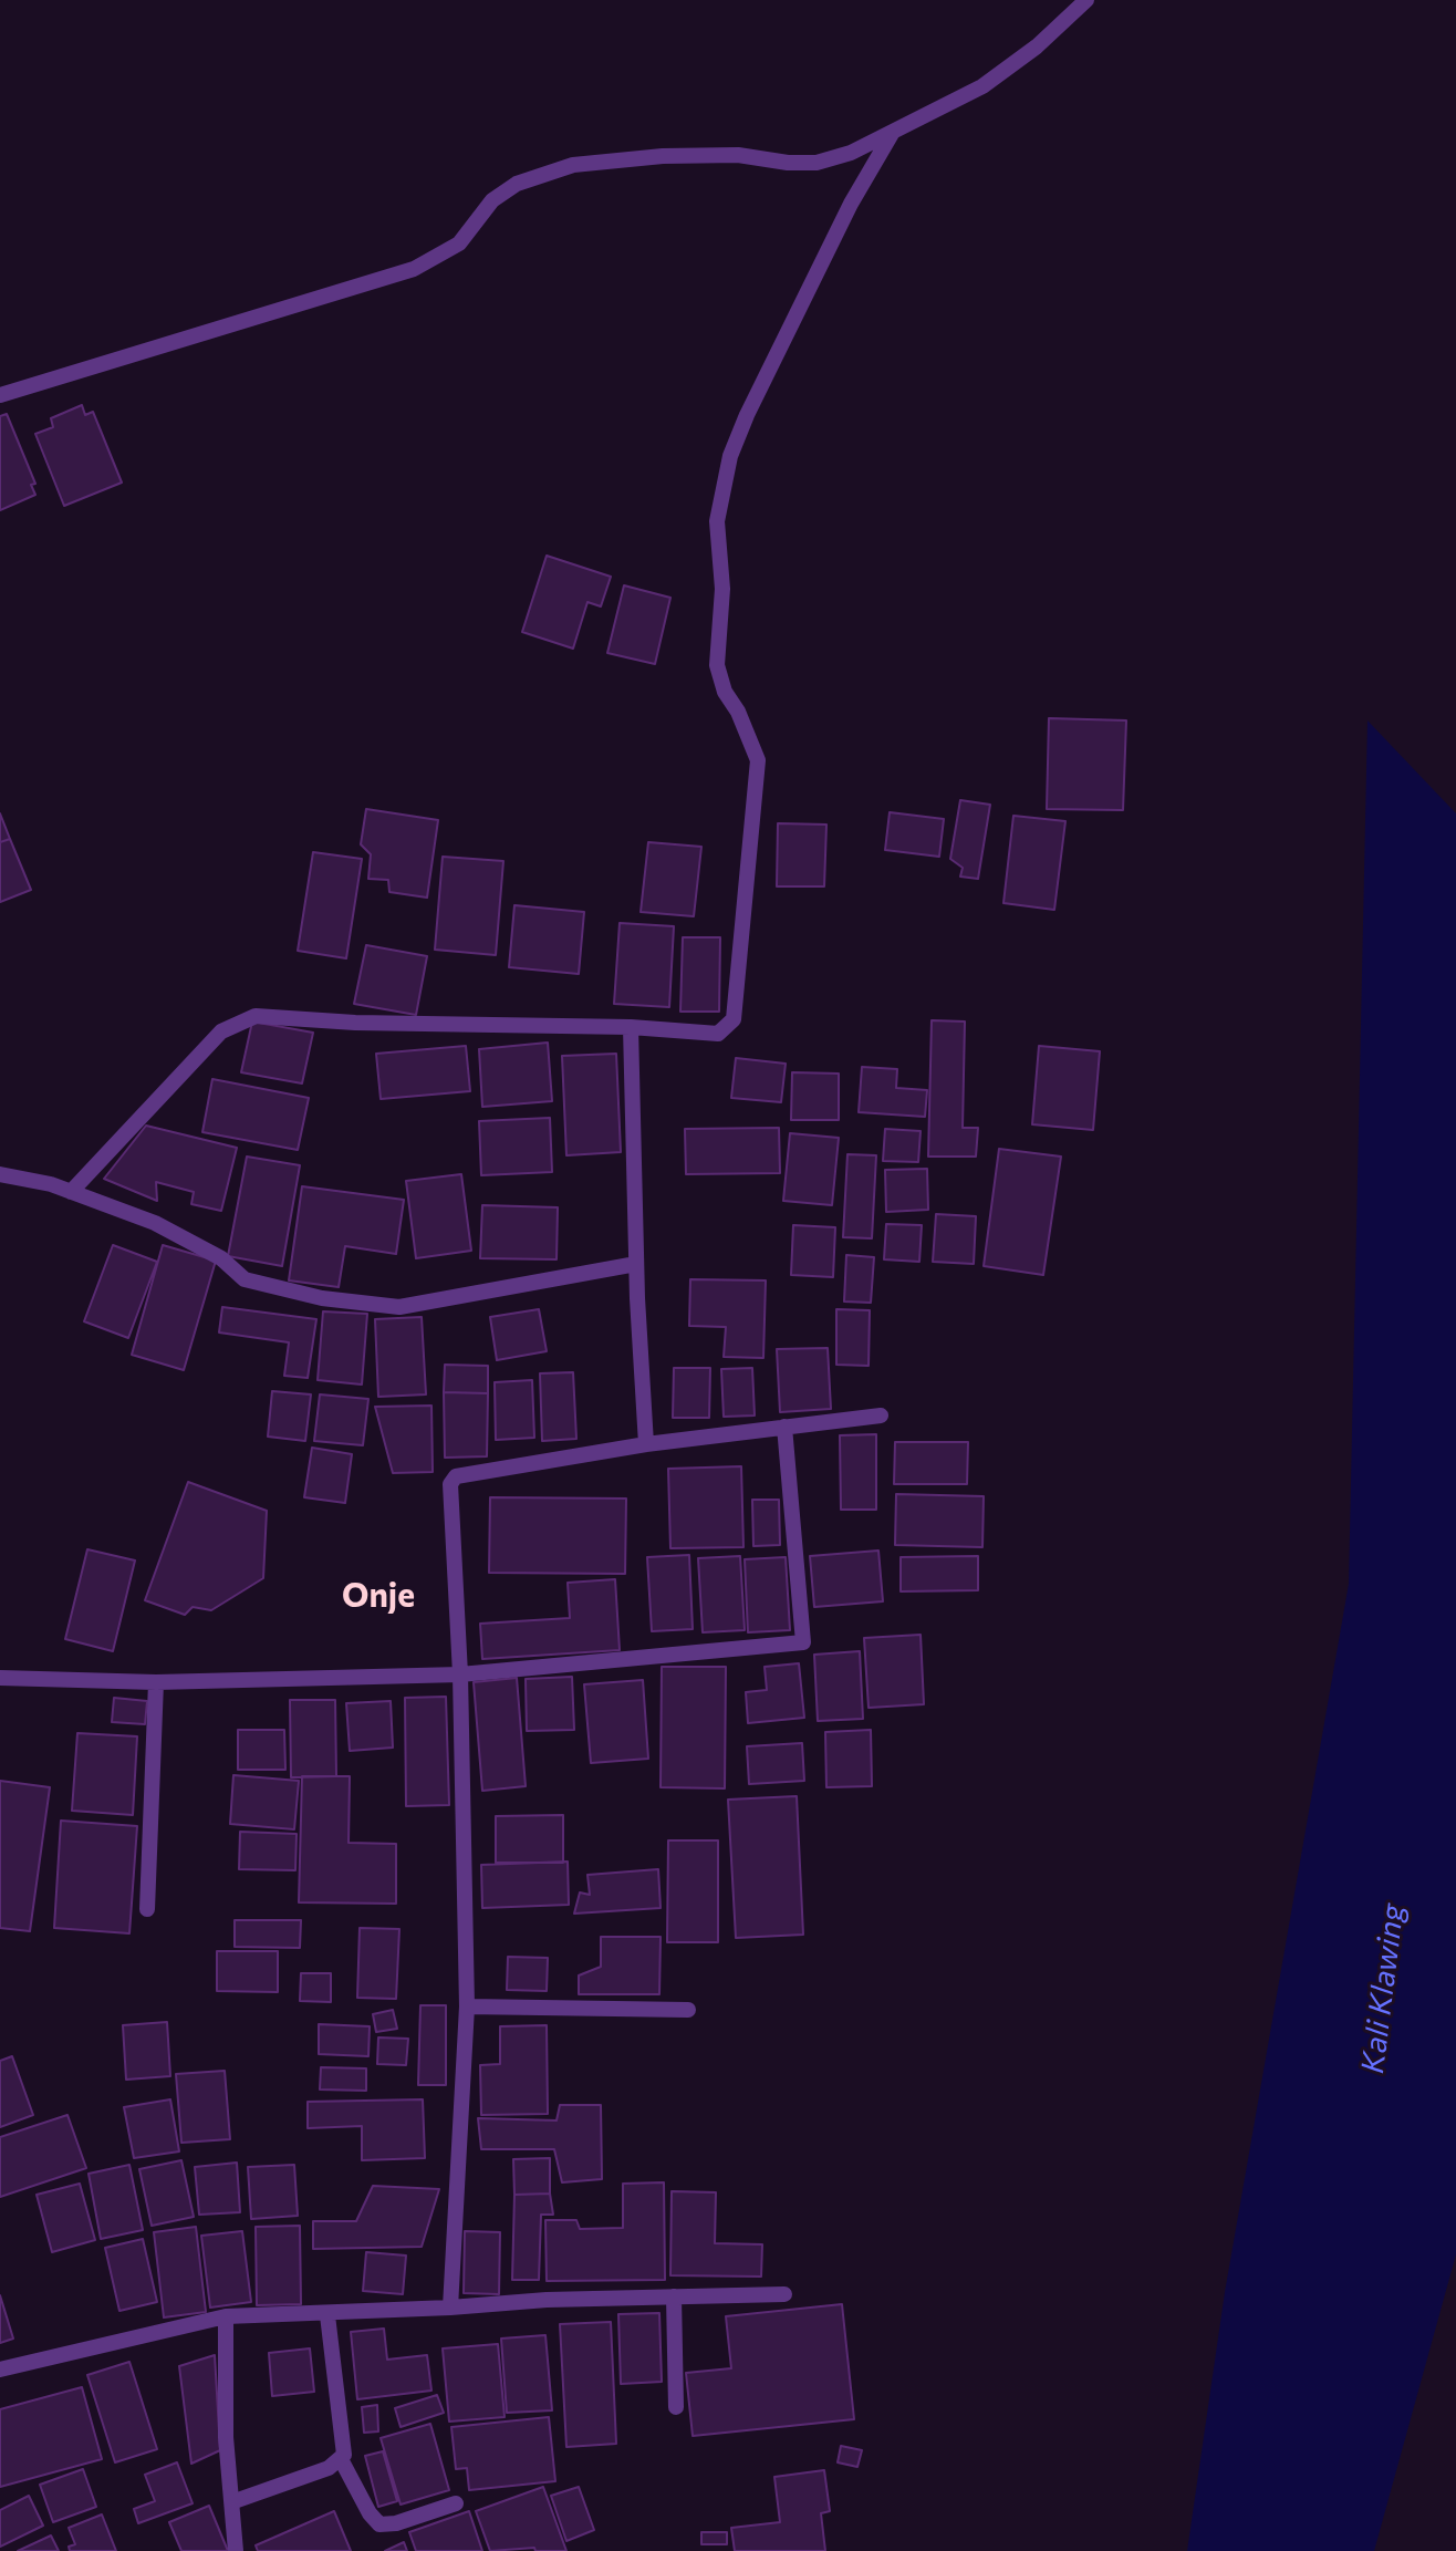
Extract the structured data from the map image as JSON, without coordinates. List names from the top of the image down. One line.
{"districts":["Onje"],"water":["Kali Klawing"]}
